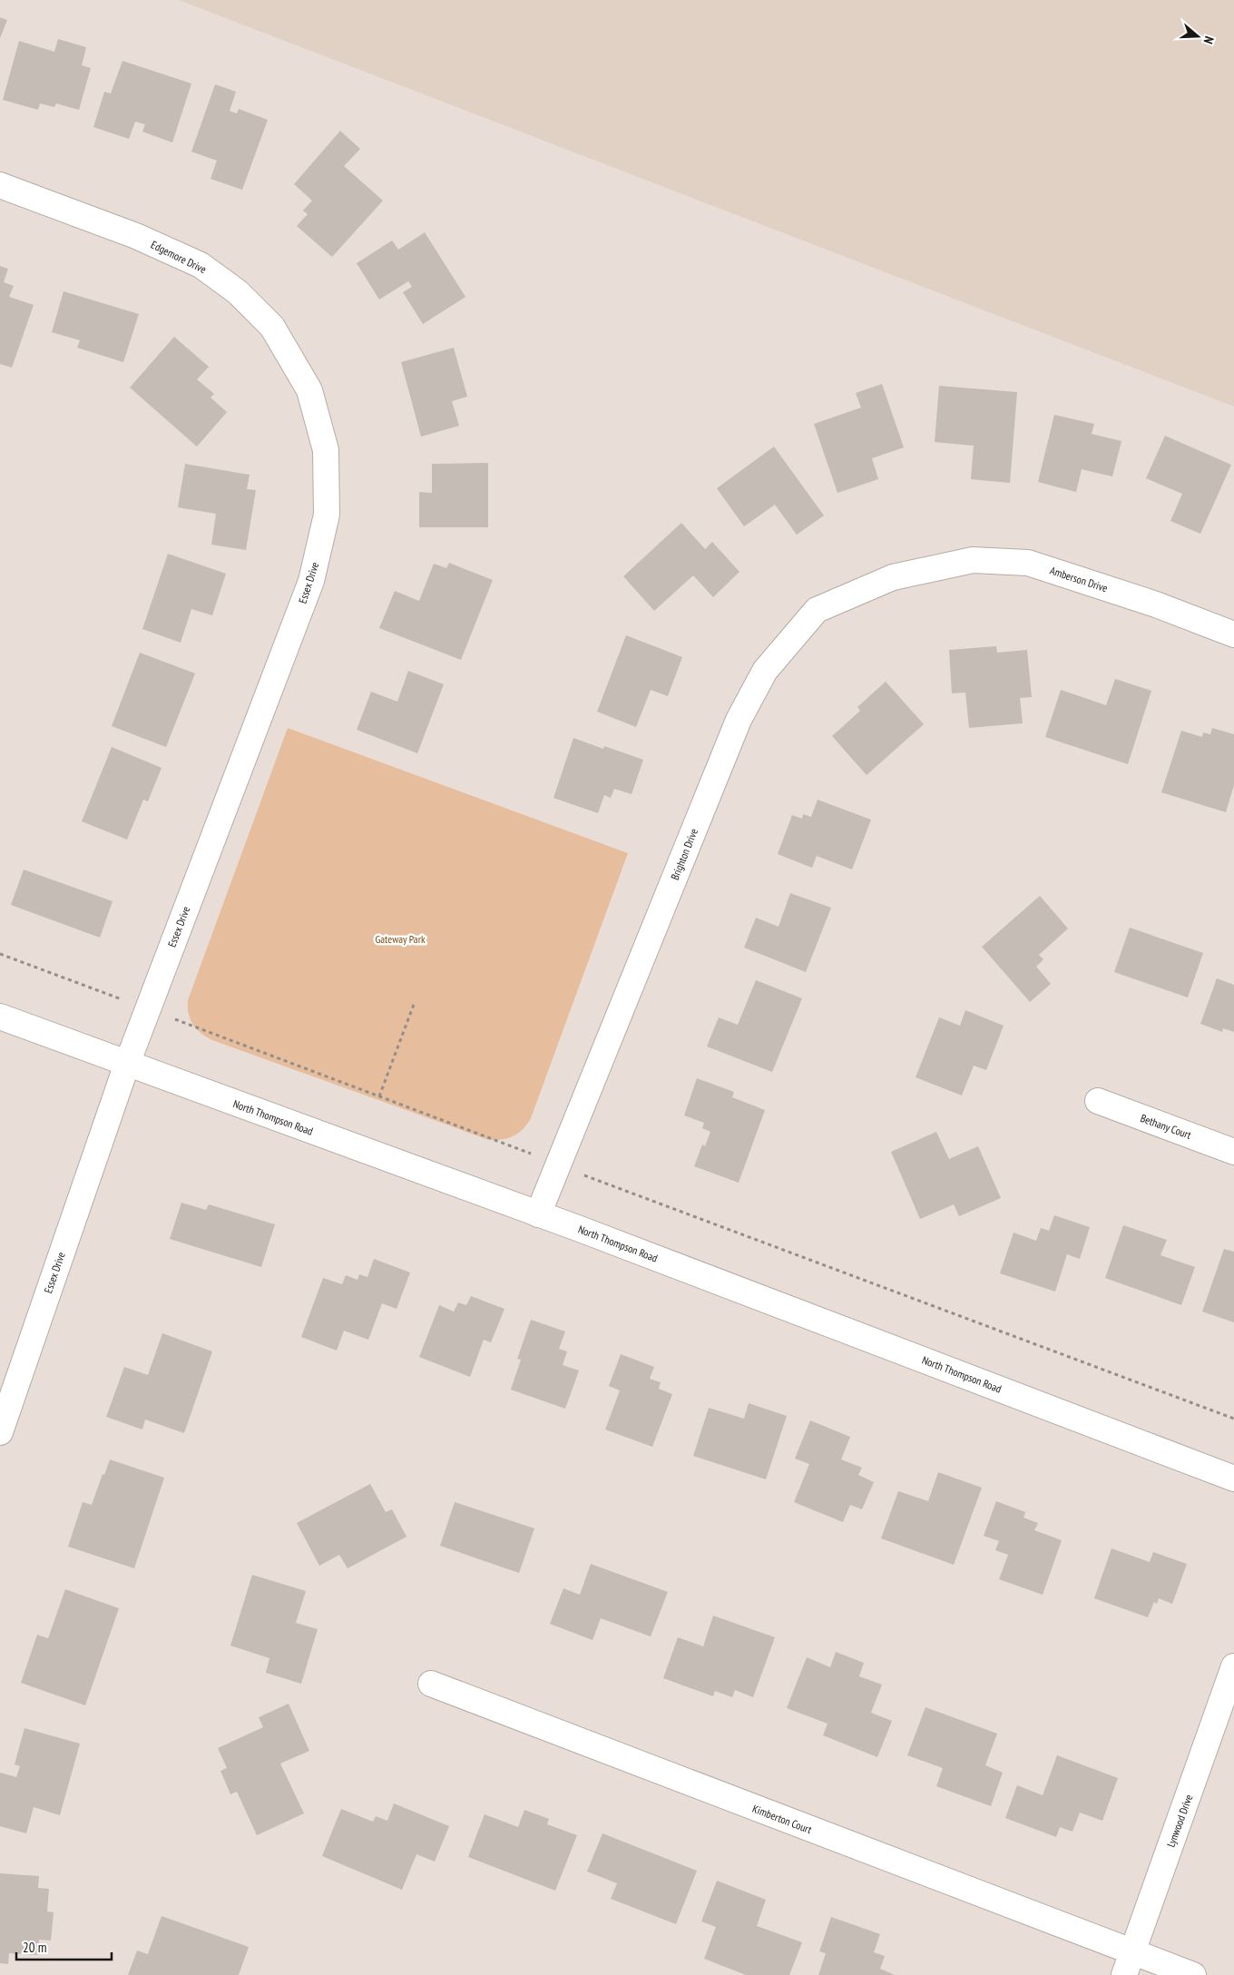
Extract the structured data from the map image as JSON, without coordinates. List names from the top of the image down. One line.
{"streets":{"street":["Edgemore Drive","Amberson Drive","Essex Drive","Brighton Drive","North Thompson Road","Bethany Court","Kimberton Court","Lynwood Drive"]},"crossings":[["Edgemore Drive","Essex Drive"],["Amberson Drive","Brighton Drive"],["Essex Drive","North Thompson Road"],["Brighton Drive","North Thompson Road"],["Kimberton Court","Lynwood Drive"]],"parks":["Gateway Park"],"scale_bar":"20 m","north":"right"}
